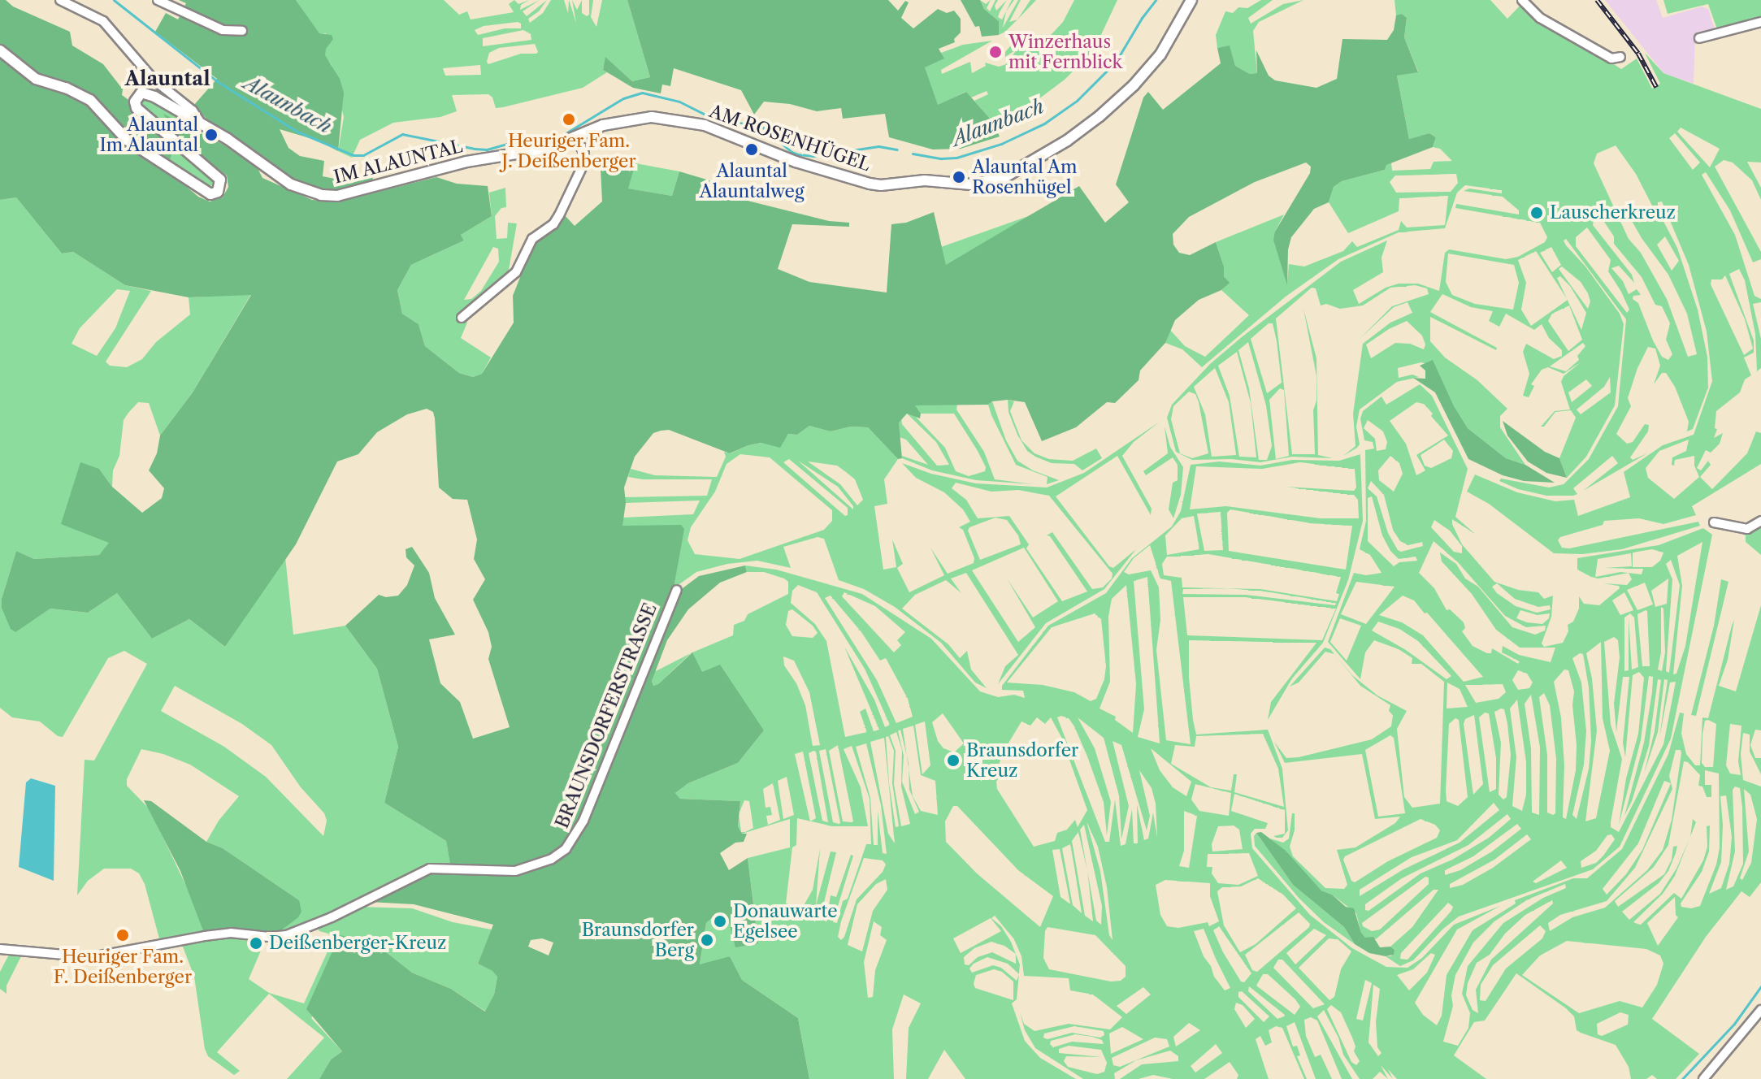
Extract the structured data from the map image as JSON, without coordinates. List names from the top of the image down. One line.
{"streets":{"street":["AM ROSENHÜGEL","IM ALAUNTAL","BRAUNSDORFERSTRASSE"]},"crossings":[["AM ROSENHÜGEL","IM ALAUNTAL"]],"districts":["Alauntal"],"water":["Alaunbach"],"places":["Winzerhaus mit Fernblick","Heuriger Fam. J. Deißenberger","Alauntal Im Alauntal","Alauntal Alauntalweg","Alauntal Am Rosenhügel","Lauscherkreuz","Braunsdorfer Kreuz","Donauwarte Egelsee","Heuriger Fam. F. Deißenberger","Braunsdorfer Berg","Deißenberger-Kreuz"]}
